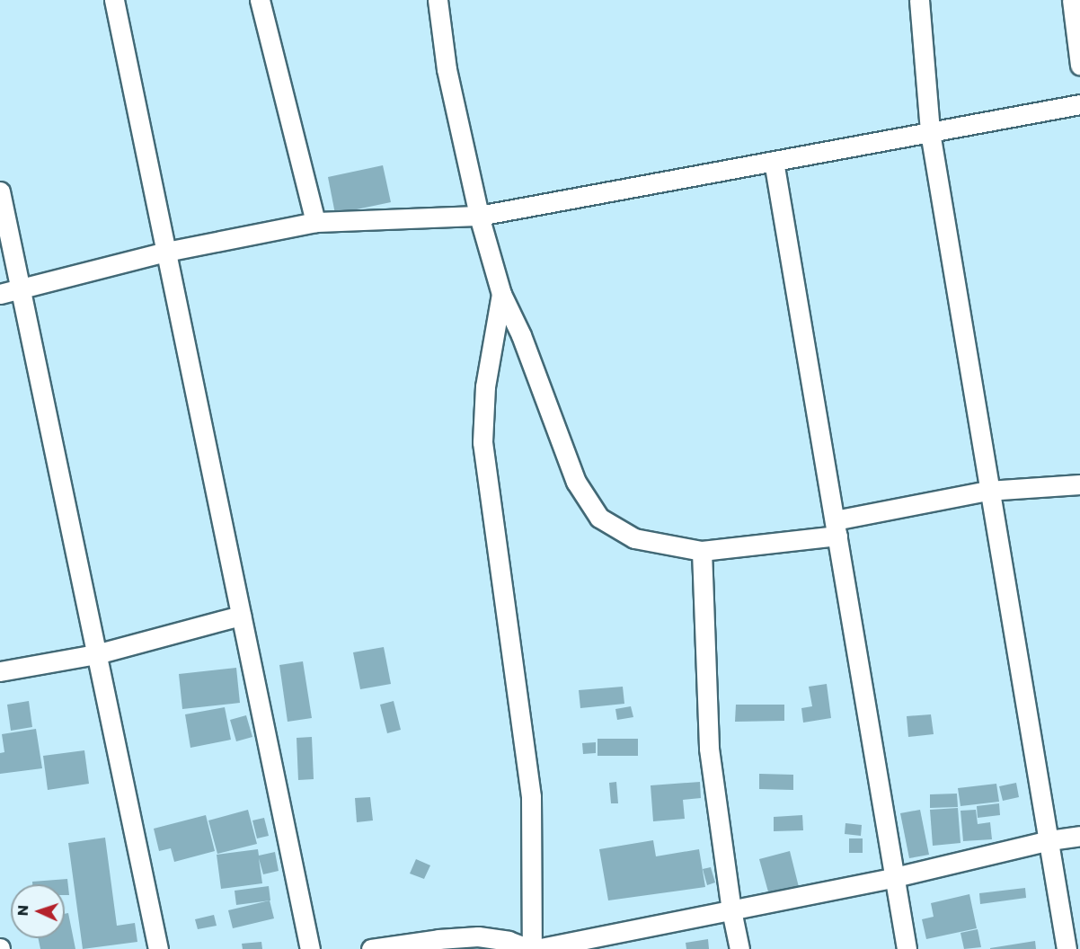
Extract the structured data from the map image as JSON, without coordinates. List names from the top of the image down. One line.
{"north":"left"}
